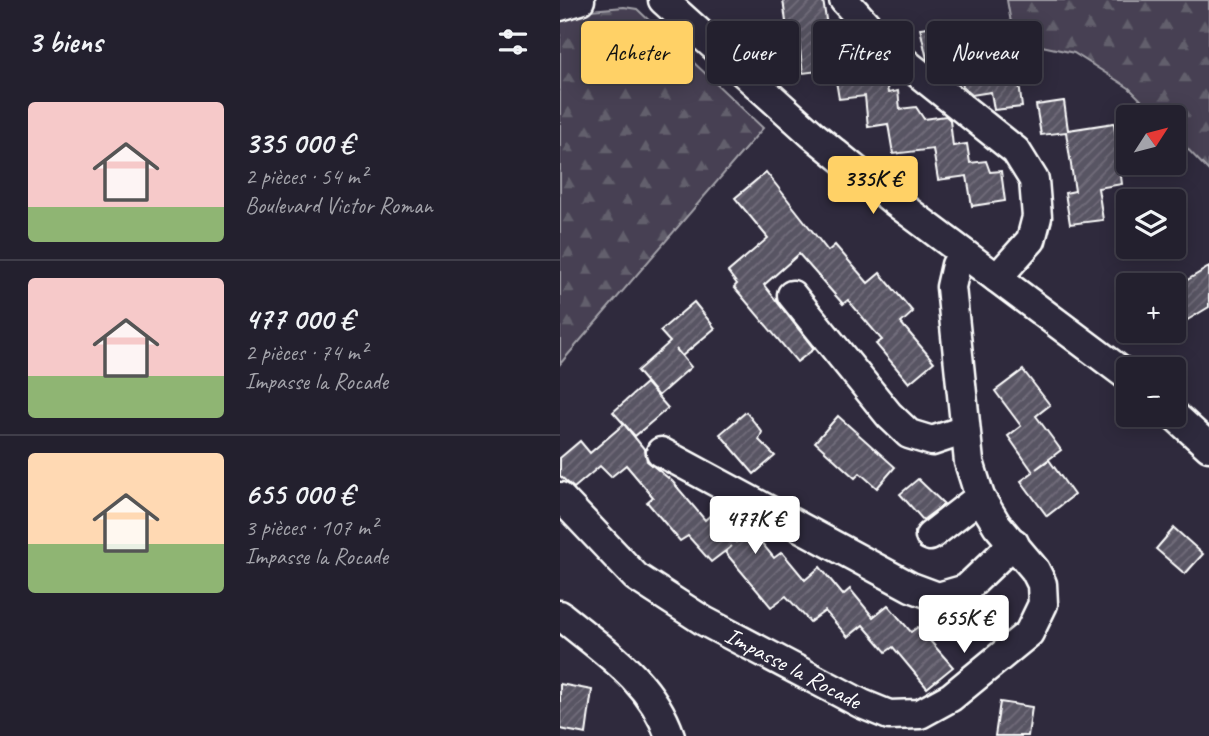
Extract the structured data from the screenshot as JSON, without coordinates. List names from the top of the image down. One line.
{"streets":{"street":["Impasse la Rocade"]},"north":"top right","page":{"heading":"3 biens","chip":["Acheter","Louer","Filtres","Nouveau"],"list":[{"name":"335 000 €","note":"2 pièces · 54 m² · Boulevard Victor Roman"},{"name":"477 000 €","note":"2 pièces · 74 m² · Impasse la Rocade"},{"name":"655 000 €","note":"3 pièces · 107 m² · Impasse la Rocade"}],"map_buttons":["+","−"],"price":["335K €","477K €","655K €"]}}
